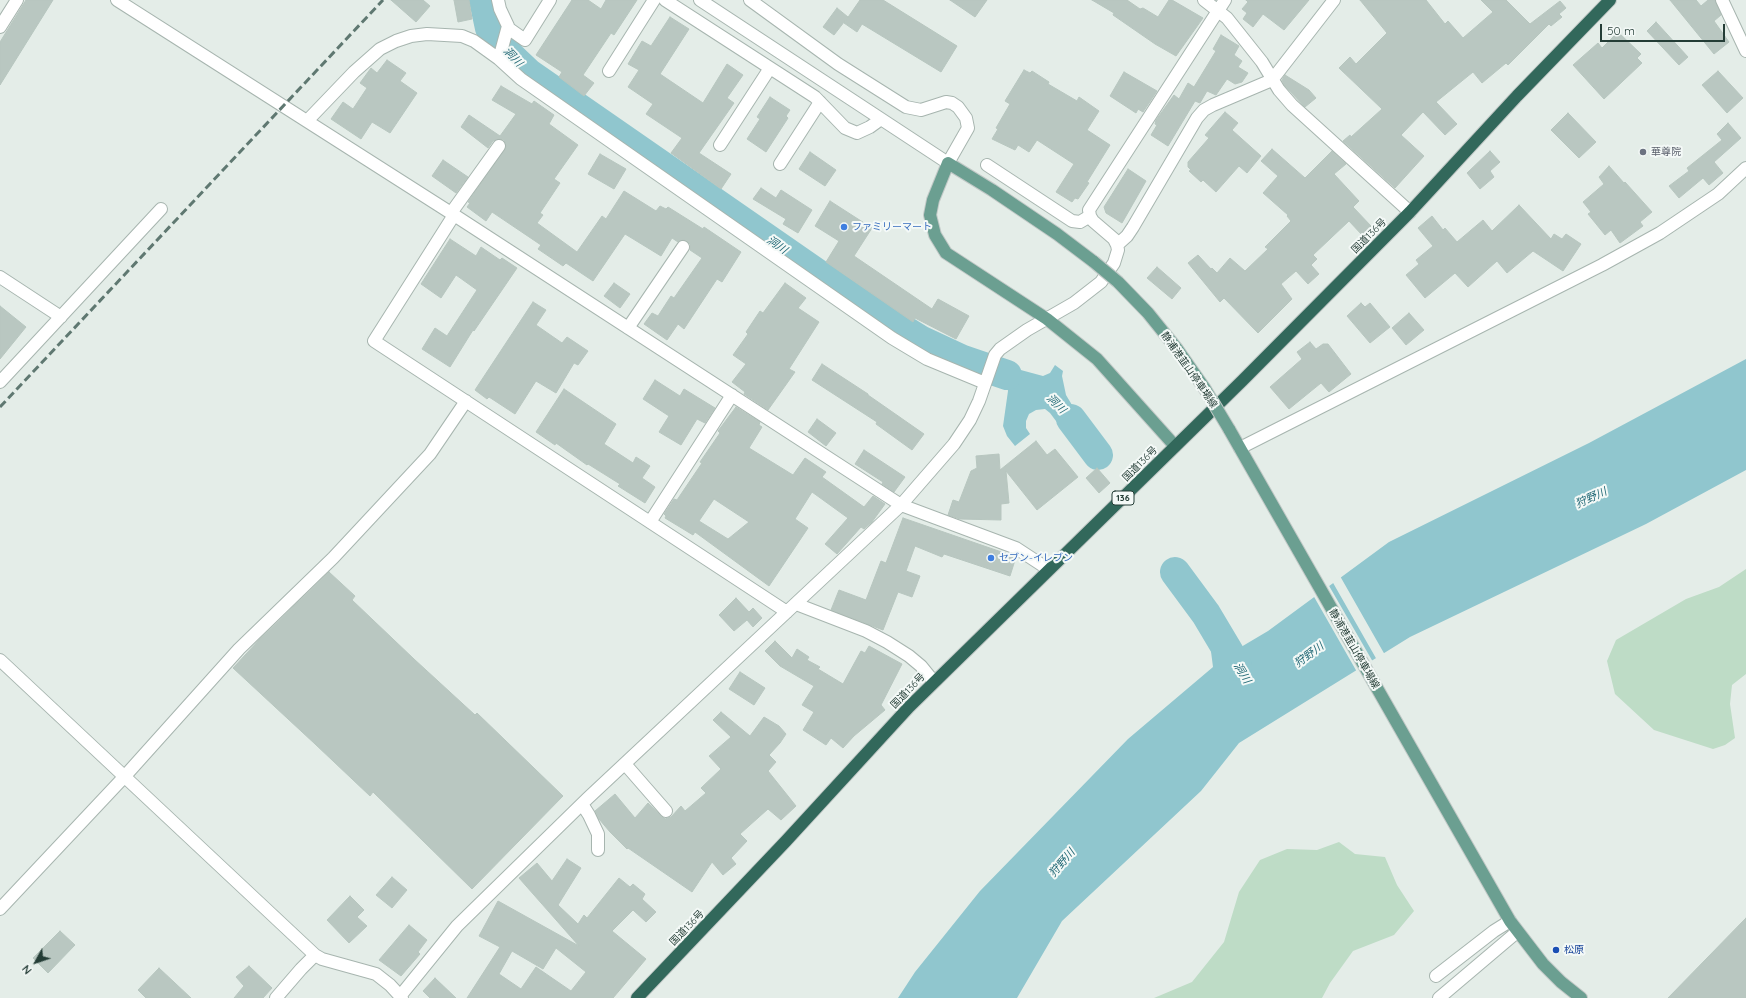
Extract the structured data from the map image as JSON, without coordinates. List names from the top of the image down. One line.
{"streets":{"highway":["国道136号","136"],"main road":["静浦港韮山停車場線"]},"water":["洞川","狩野川"],"places":["華尊院","ファミリーマート","セブン-イレブン","松原"],"scale_bar":"50 m","north":"bottom left"}
